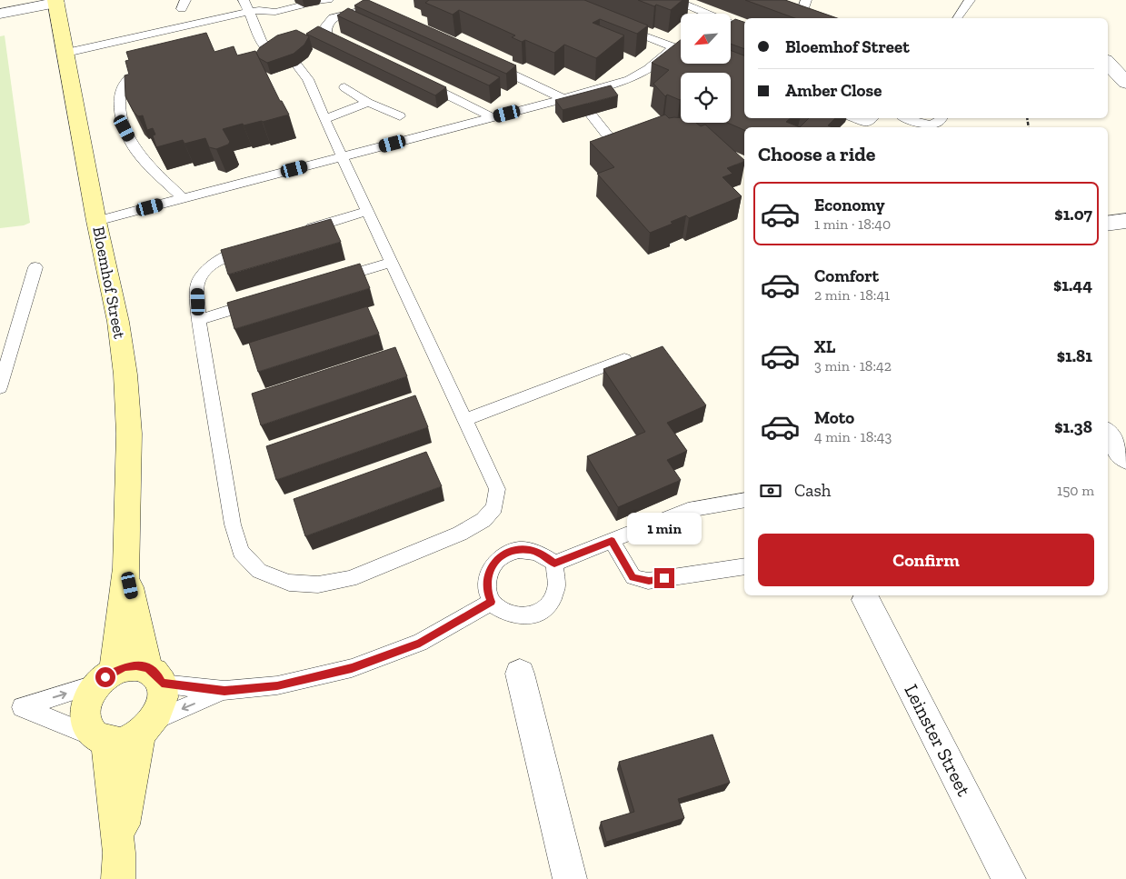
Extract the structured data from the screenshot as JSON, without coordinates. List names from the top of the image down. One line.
{"streets":{"street":["Bloemhof Street","Leinster Street"]},"north":"bottom left","page":{"banner":["Bloemhof Street","Amber Close"],"heading":"Choose a ride","list":[{"name":"Economy","note":"1 min · 18:40","value":"$1.07"},{"name":"Comfort","note":"2 min · 18:41","value":"$1.44"},{"name":"XL","note":"3 min · 18:42","value":"$1.81"},{"name":"Moto","note":"4 min · 18:43","value":"$1.38"}],"pay":["Cash","150 m"],"bubble":"1 min","buttons":"Confirm"}}
